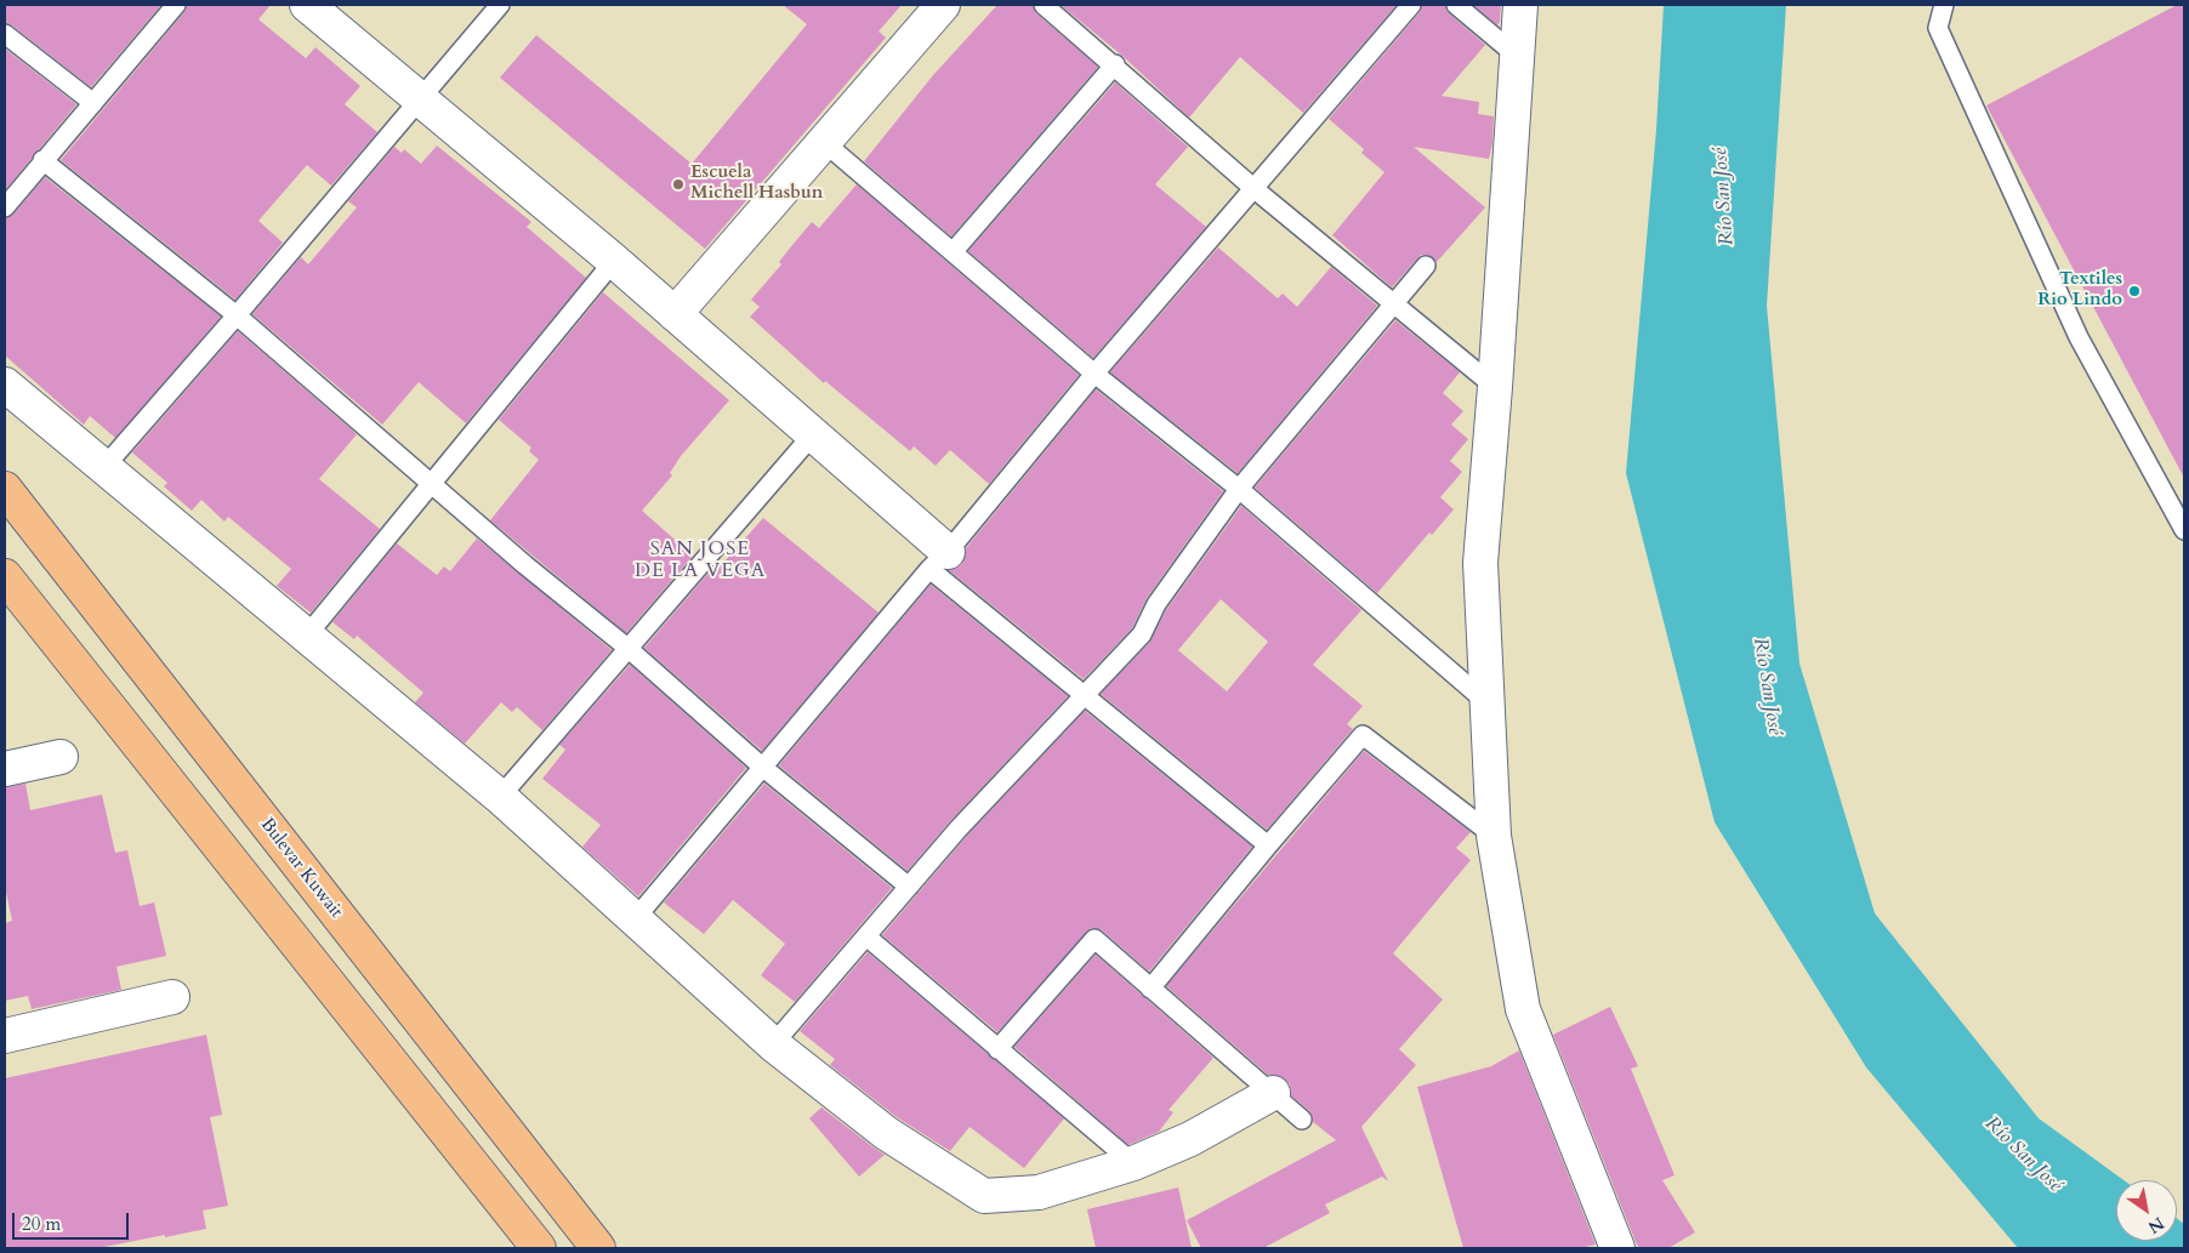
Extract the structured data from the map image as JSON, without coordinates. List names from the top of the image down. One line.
{"streets":{"main road":["Bulevar Kuwait"]},"districts":["SAN JOSE DE LA VEGA"],"water":["Río San José"],"places":["Escuela Michell Hasbun","Textiles Rio Lindo"],"scale_bar":"20 m","north":"bottom right"}
